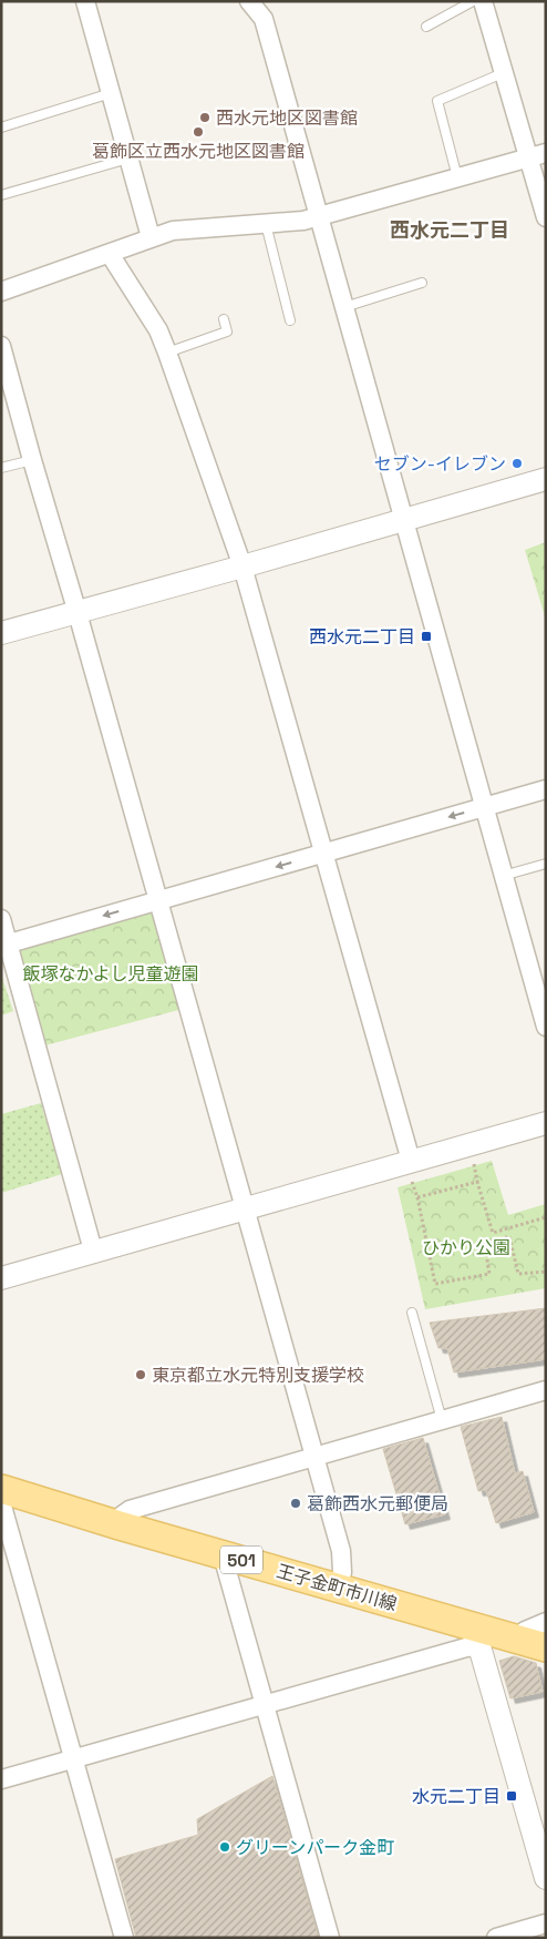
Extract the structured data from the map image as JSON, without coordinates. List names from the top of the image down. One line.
{"streets":{"main road":["501","王子金町市川線"]},"districts":["西水元二丁目"],"parks":["飯塚なかよし児童遊園","ひかり公園"],"places":{"other":["西水元地区図書館","葛飾区立西水元地区図書館","セブン-イレブン","東京都立水元特別支援学校","葛飾西水元郵便局","グリーンパーク金町"],"transit":["西水元二丁目","水元二丁目"]}}
